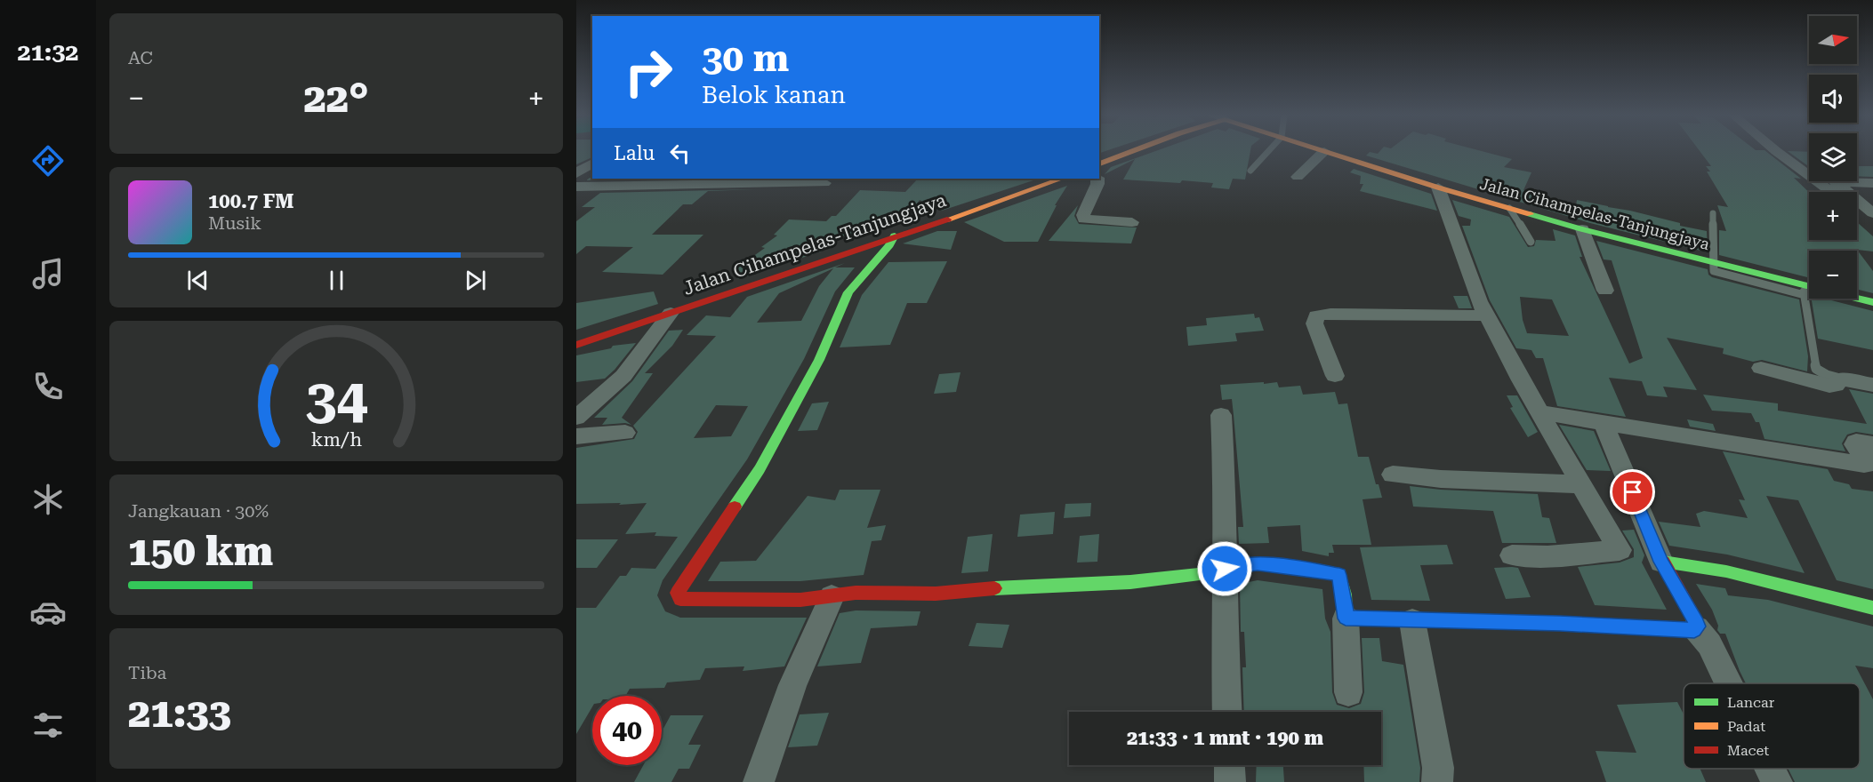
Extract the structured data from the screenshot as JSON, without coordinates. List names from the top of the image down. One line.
{"streets":{"main road":["Jalan Cihampelas-Tanjungjaya"]},"legend":["Lancar","Padat","Macet"],"north":"right","page":{"tabs":"21:32","tile":["AC",["Jangkauan · 30%","150 km"],["Tiba","21:33"]],"map_buttons":["+","−"],"turn":["30 m","Belok kanan"],"heat":["−","22°","+"],"then":"Lalu","song":["100.7 FM","Musik"],"limit":"40","trip":"21:33 · 1 mnt · 190 m","gauge":["34","km/h"]}}
